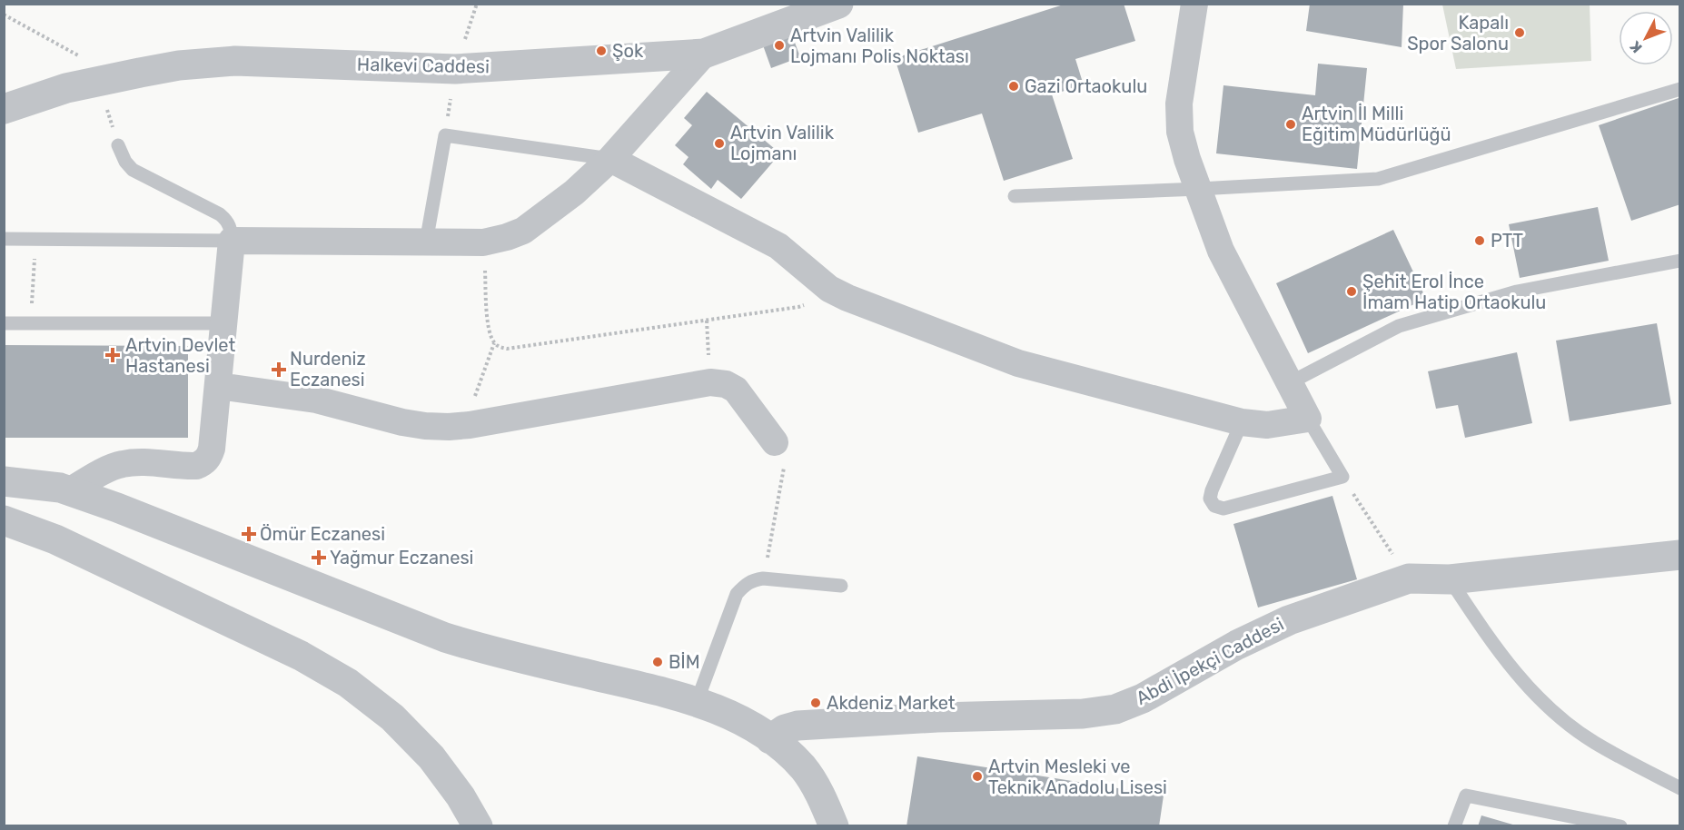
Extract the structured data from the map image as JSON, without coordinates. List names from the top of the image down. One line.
{"streets":{"street":["Halkevi Caddesi","Abdi İpekçi Caddesi"]},"places":{"other":["Kapalı Spor Salonu","Artvin Valilik Lojmanı Polis Noktası","Şok","Gazi Ortaokulu","Artvin İl Milli Eğitim Müdürlüğü","Artvin Valilik Lojmanı","PTT","Şehit Erol İnce İmam Hatip Ortaokulu","BİM","Akdeniz Market","Artvin Mesleki ve Teknik Anadolu Lisesi"],"health":["Artvin Devlet Hastanesi","Nurdeniz Eczanesi","Ömür Eczanesi","Yağmur Eczanesi"]},"north":"bottom left"}
